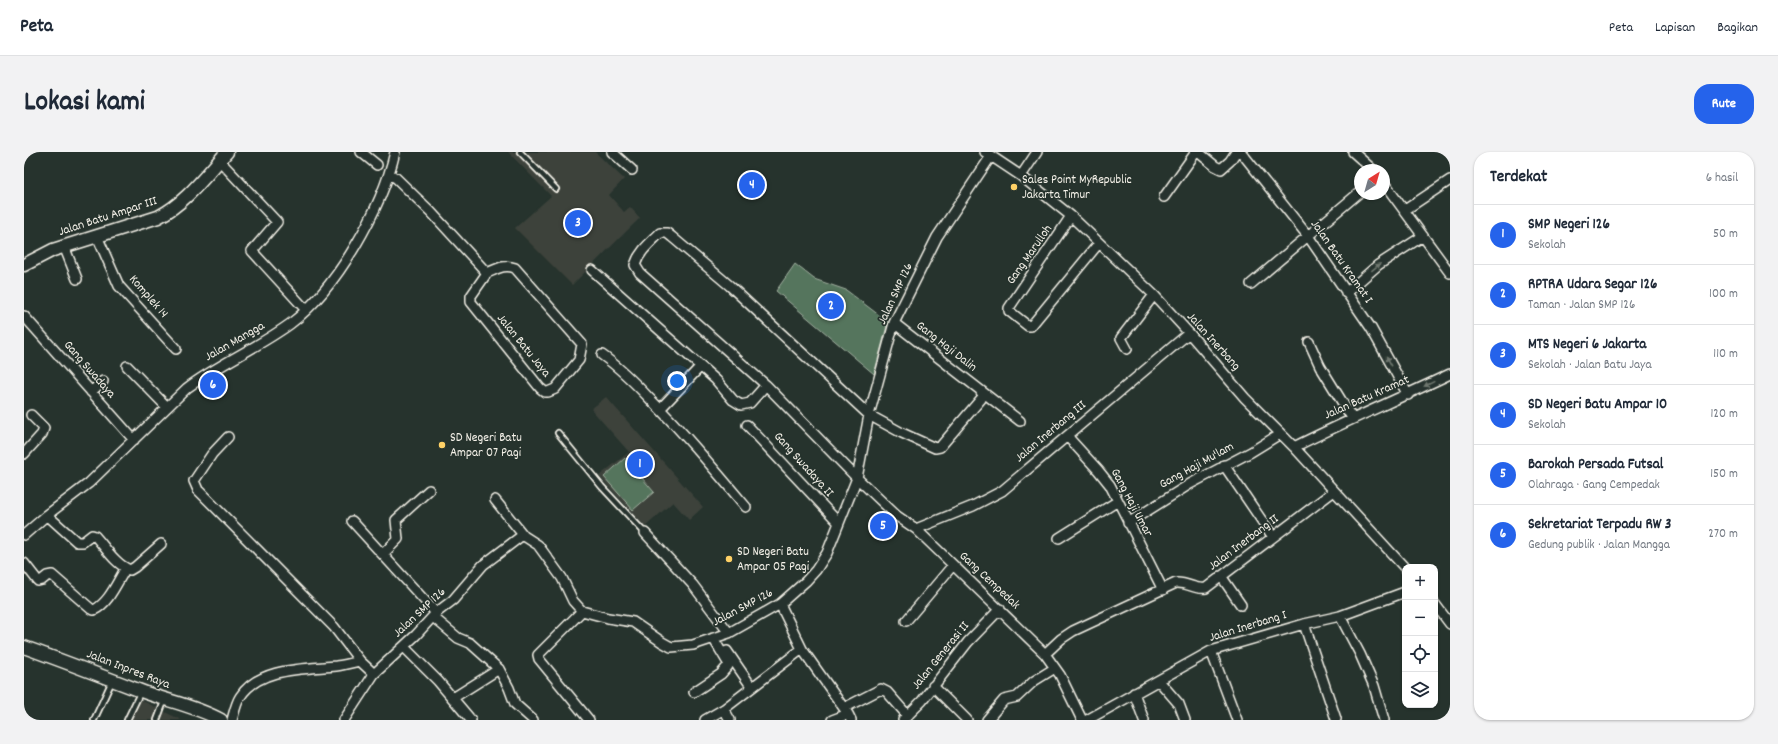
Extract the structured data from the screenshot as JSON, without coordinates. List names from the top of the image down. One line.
{"streets":{"street":["Jalan Batu Ampar III","Gang Marulloh","Jalan Batu Kramat I","Jalan SMP 126","Komplek 14","Jalan Mangga","Jalan Inerbang","Jalan Batu Jaya","Gang Haji Dalin","Gang Swadaya","Jalan Batu Kramat","Jalan Inerbang III","Gang Swadaya II","Gang Haji Mu'lam","Gang Haji Umar","Jalan Inerbang II","Gang Cempedak","Jalan Inerbang I","Jalan Generasi II","Jalan Inpres Raya"]},"crossings":[["Jalan Batu Ampar III","Komplek 14"],["Gang Marulloh","Jalan Inerbang"],["Jalan Batu Kramat I","Jalan Batu Kramat"],["Jalan SMP 126","Jalan Inerbang"],["Jalan SMP 126","Gang Haji Dalin"],["Jalan SMP 126","Gang Swadaya II"],["Jalan SMP 126","Gang Cempedak"],["Jalan Mangga","Gang Swadaya"],["Jalan Inerbang","Jalan Batu Kramat"],["Jalan Inerbang","Jalan Inerbang III"],["Jalan Inerbang","Gang Haji Mu'lam"],["Jalan Inerbang","Jalan Inerbang II"],["Gang Haji Dalin","Gang Cempedak"],["Jalan Inerbang III","Gang Haji Umar"],["Jalan Inerbang III","Gang Cempedak"],["Gang Haji Mu'lam","Gang Haji Umar"],["Gang Haji Umar","Jalan Inerbang II"],["Gang Cempedak","Jalan Generasi II"]],"places":["Sales Point MyRepublic Jakarta Timur","SD Negeri Batu Ampar 07 Pagi","SD Negeri Batu Ampar 05 Pagi"],"north":"top right","page":{"header":"Peta","nav":["Peta","Lapisan","Bagikan"],"title":"Lokasi kami","buttons":"Rute","heading":["Terdekat","6 hasil"],"pins":["4","3","2","6","1","5"],"list":[{"mark":"1","name":"SMP Negeri 126","note":"Sekolah","value":"50 m"},{"mark":"2","name":"RPTRA Udara Segar 126","note":"Taman · Jalan SMP 126","value":"100 m"},{"mark":"3","name":"MTS Negeri 6 Jakarta","note":"Sekolah · Jalan Batu Jaya","value":"110 m"},{"mark":"4","name":"SD Negeri Batu Ampar 10","note":"Sekolah","value":"120 m"},{"mark":"5","name":"Barokah Persada Futsal","note":"Olahraga · Gang Cempedak","value":"150 m"},{"mark":"6","name":"Sekretariat Terpadu RW 3","note":"Gedung publik · Jalan Mangga","value":"270 m"}],"map_buttons":["+","−"]}}
